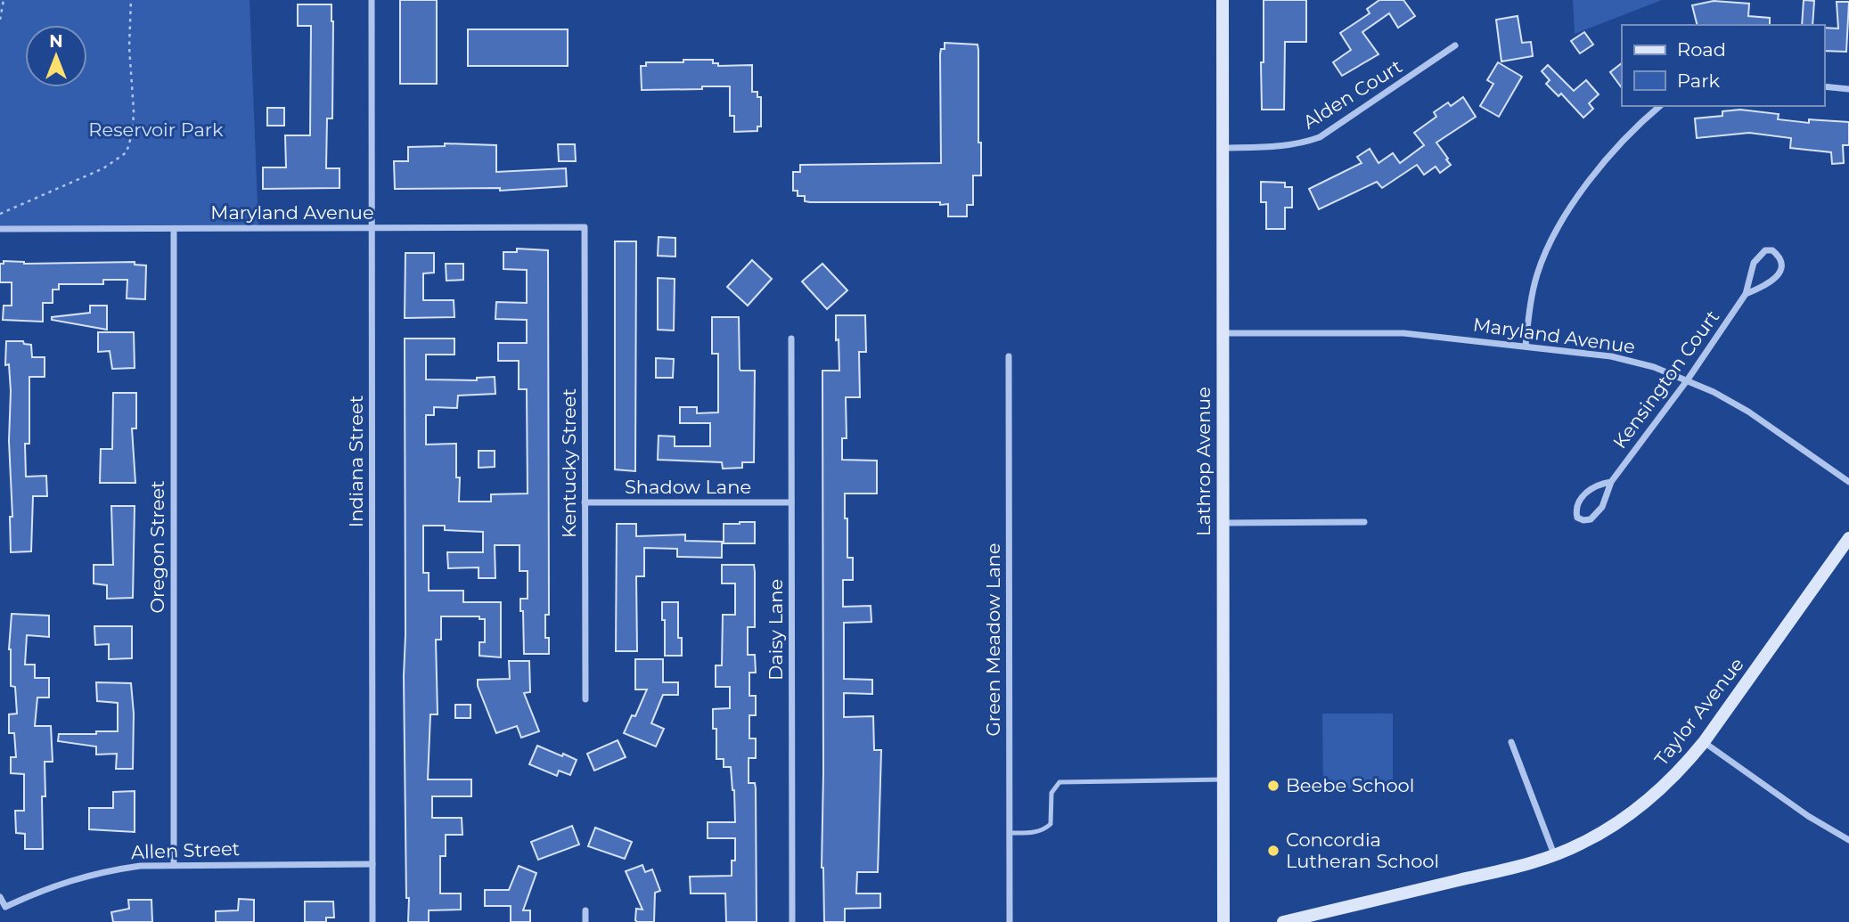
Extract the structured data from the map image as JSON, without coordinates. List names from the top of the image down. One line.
{"streets":{"street":["Alden Court","Maryland Avenue","Kensington Court","Indiana Street","Lathrop Avenue","Kentucky Street","Shadow Lane","Oregon Street","Daisy Lane","Green Meadow Lane","Taylor Avenue","Allen Street"]},"crossings":[["Alden Court","Lathrop Avenue"],["Maryland Avenue","Kensington Court"],["Maryland Avenue","Indiana Street"],["Maryland Avenue","Lathrop Avenue"],["Maryland Avenue","Kentucky Street"],["Maryland Avenue","Oregon Street"],["Indiana Street","Allen Street"],["Kentucky Street","Shadow Lane"],["Shadow Lane","Daisy Lane"],["Oregon Street","Allen Street"]],"parks":["Reservoir Park"],"places":["Beebe School","Concordia Lutheran School"],"legend":["Road","Park"],"north":"top"}
